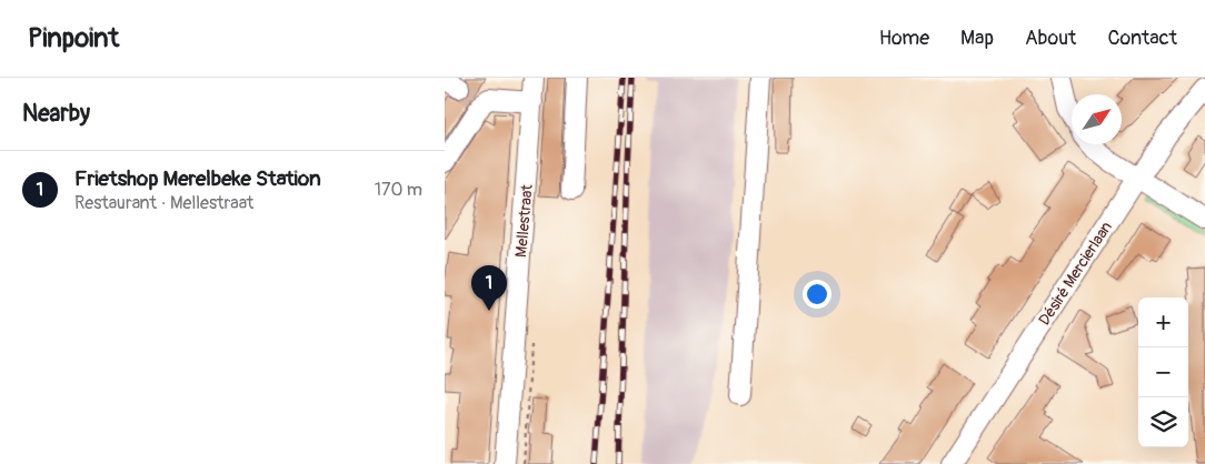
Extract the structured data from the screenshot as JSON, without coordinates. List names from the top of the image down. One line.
{"streets":{"street":["Mellestraat","Désiré Mercierlaan"]},"north":"top right","page":{"header":"Pinpoint","nav":["Home","Map","About","Contact"],"heading":"Nearby","list":[{"mark":"1","name":"Frietshop Merelbeke Station","note":"Restaurant · Mellestraat","value":"170 m"}],"pins":"1","map_buttons":["+","−"]}}
